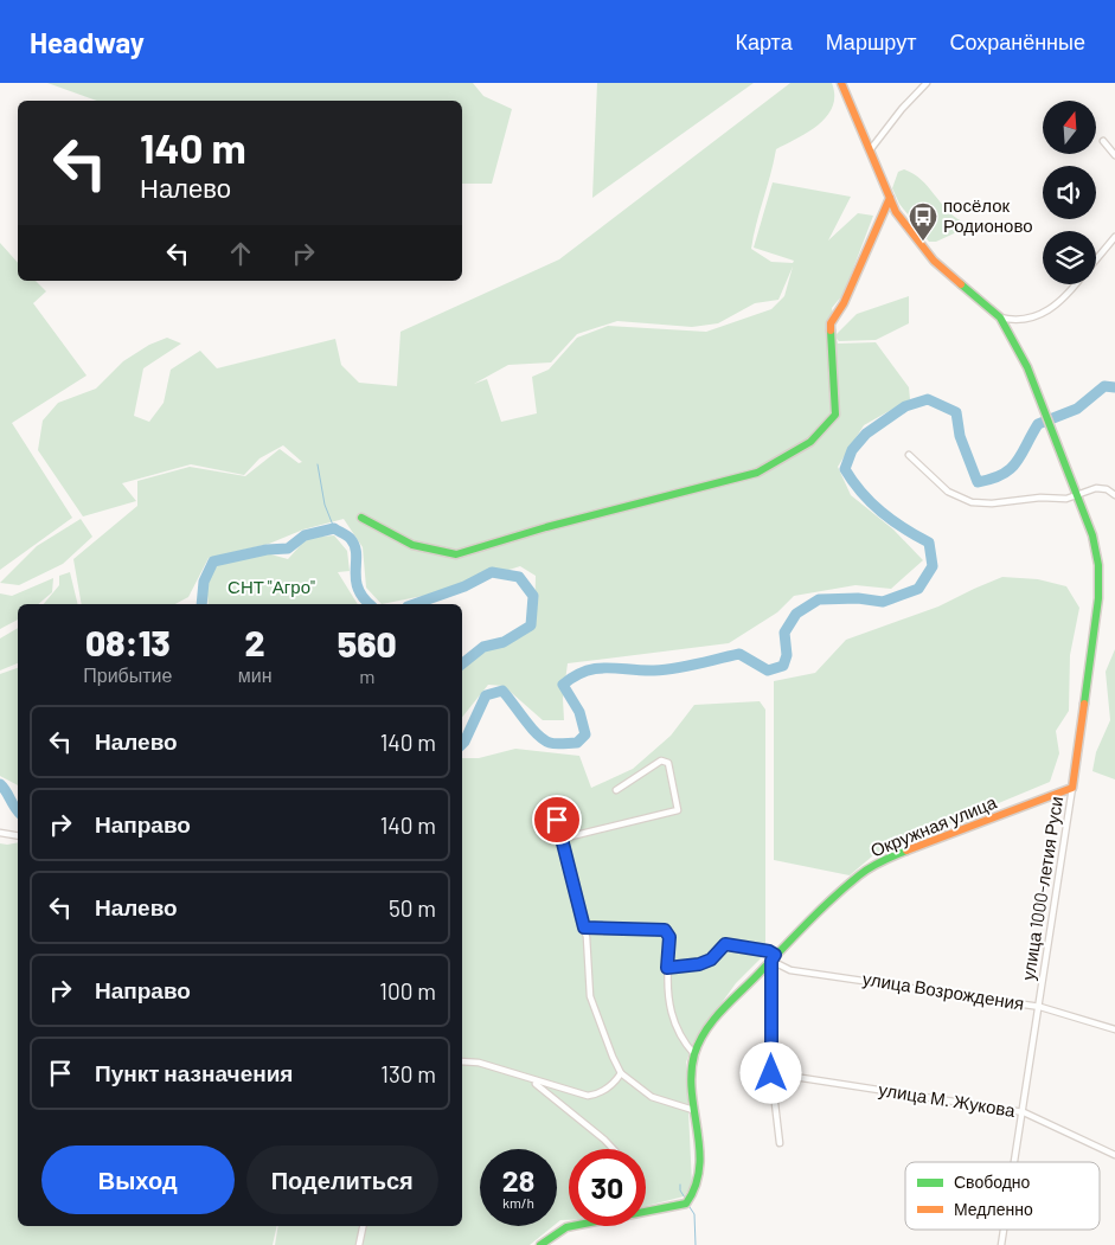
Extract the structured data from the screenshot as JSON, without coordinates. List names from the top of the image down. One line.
{"streets":{"street":["Окружная улица","улица 1000-летия Руси","улица Возрождения","улица М. Жукова"]},"crossings":[["Окружная улица","улица 1000-летия Руси"],["Окружная улица","улица Возрождения"],["улица 1000-летия Руси","улица Возрождения"],["улица 1000-летия Руси","улица М. Жукова"]],"parks":["СНТ \"Агро\""],"places":{"bus stop":["посёлок Родионово"]},"legend":["Свободно","Медленно"],"north":"top","page":{"header":"Headway","nav":["Карта","Маршрут","Сохранённые"],"turn":["140 m","Налево"],"eta":["08:13","Прибытие","2","мин","560","m"],"list":[{"name":"Налево","value":"140 m"},{"name":"Направо","value":"140 m"},{"name":"Налево","value":"50 m"},{"name":"Направо","value":"100 m"},{"name":"Пункт назначения","value":"130 m"}],"buttons":["Выход","Поделиться"],"speed":"28 km/h","limit":"30"}}
